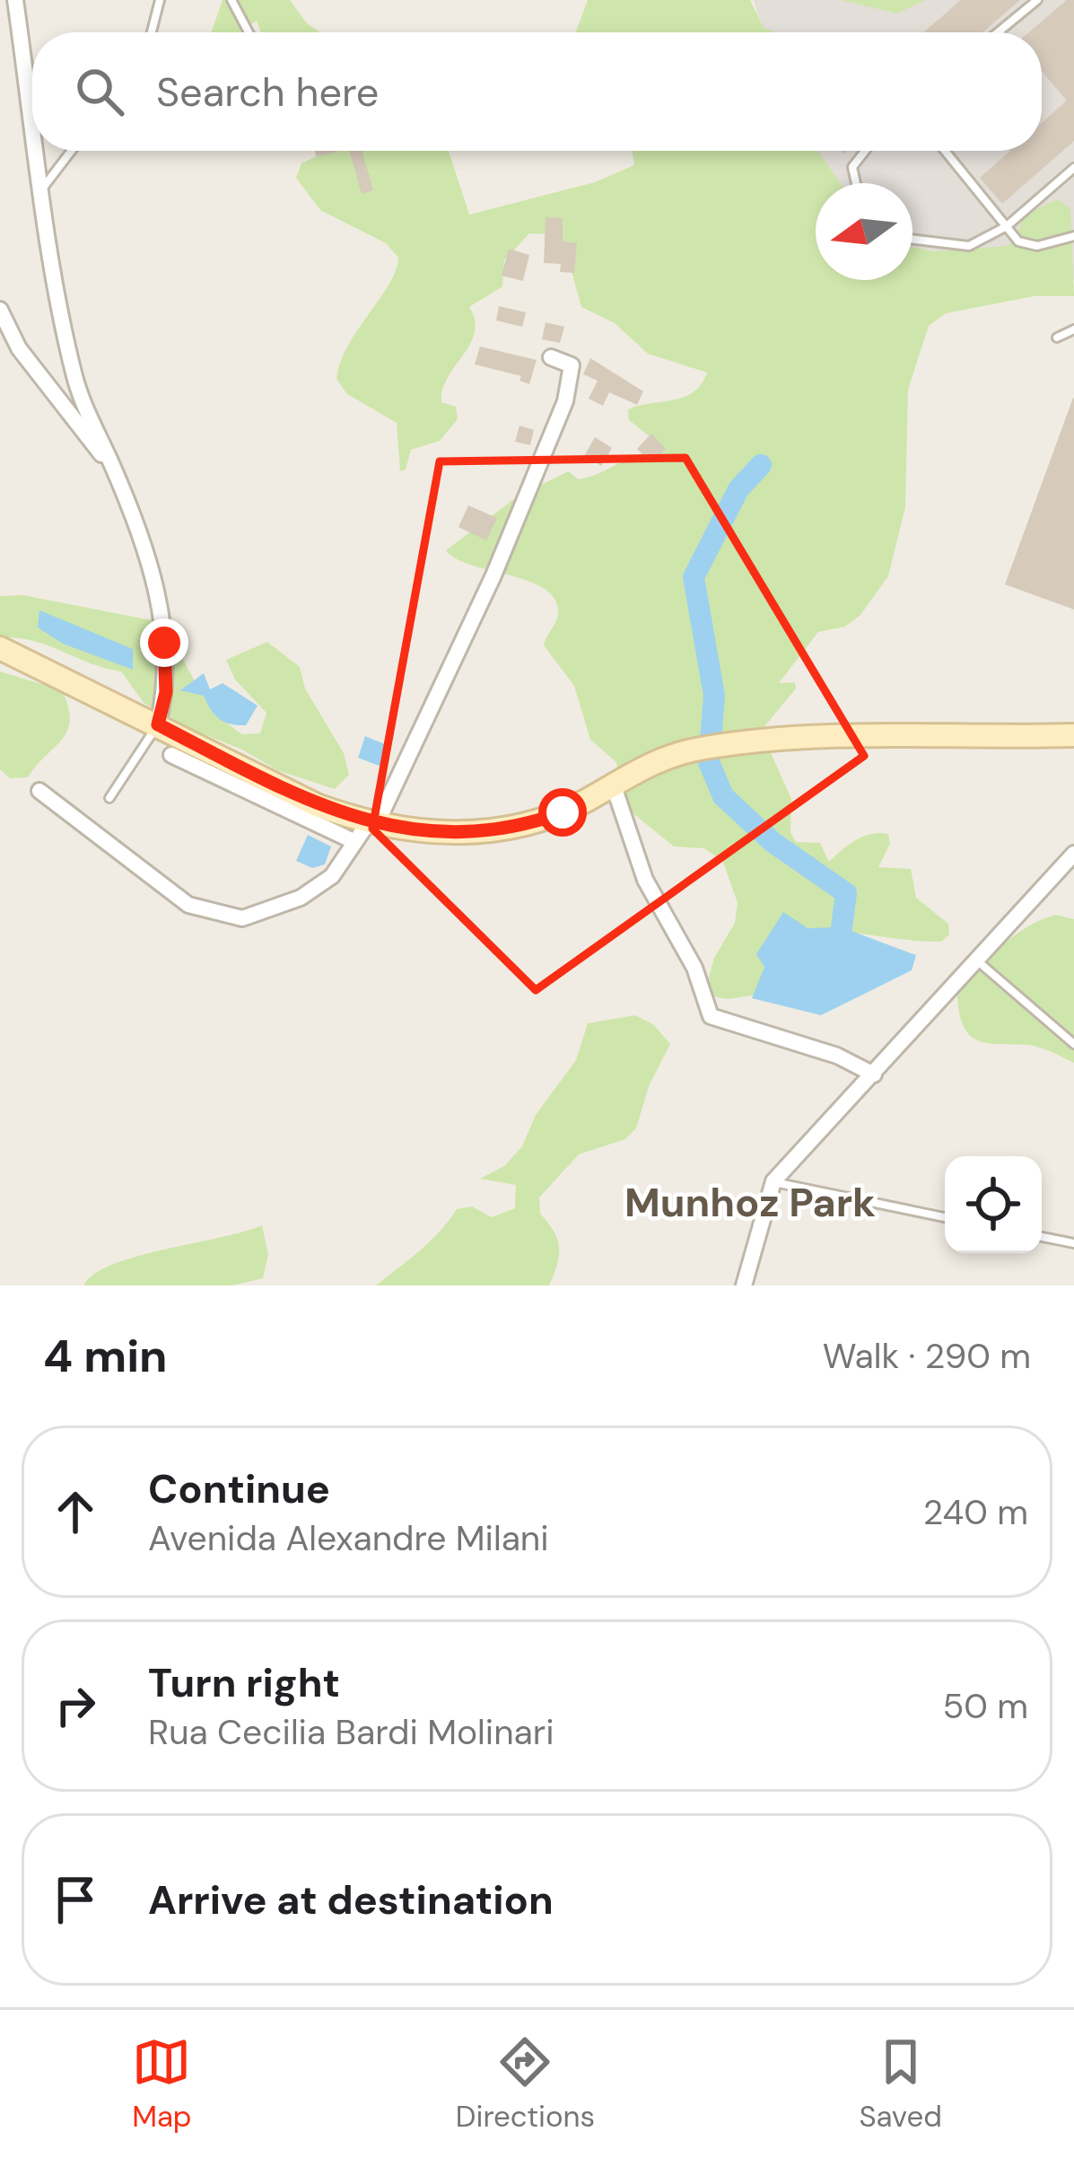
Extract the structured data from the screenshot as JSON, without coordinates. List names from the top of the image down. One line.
{"districts":["Munhoz Park"],"north":"left","page":{"search":"Search here","heading":["4 min","Walk · 290 m"],"list":[["Continue","Avenida Alexandre Milani","240 m"],["Turn right","Rua Cecilia Bardi Molinari","50 m"],"Arrive at destination"],"nav":["Map","Directions","Saved"]}}
